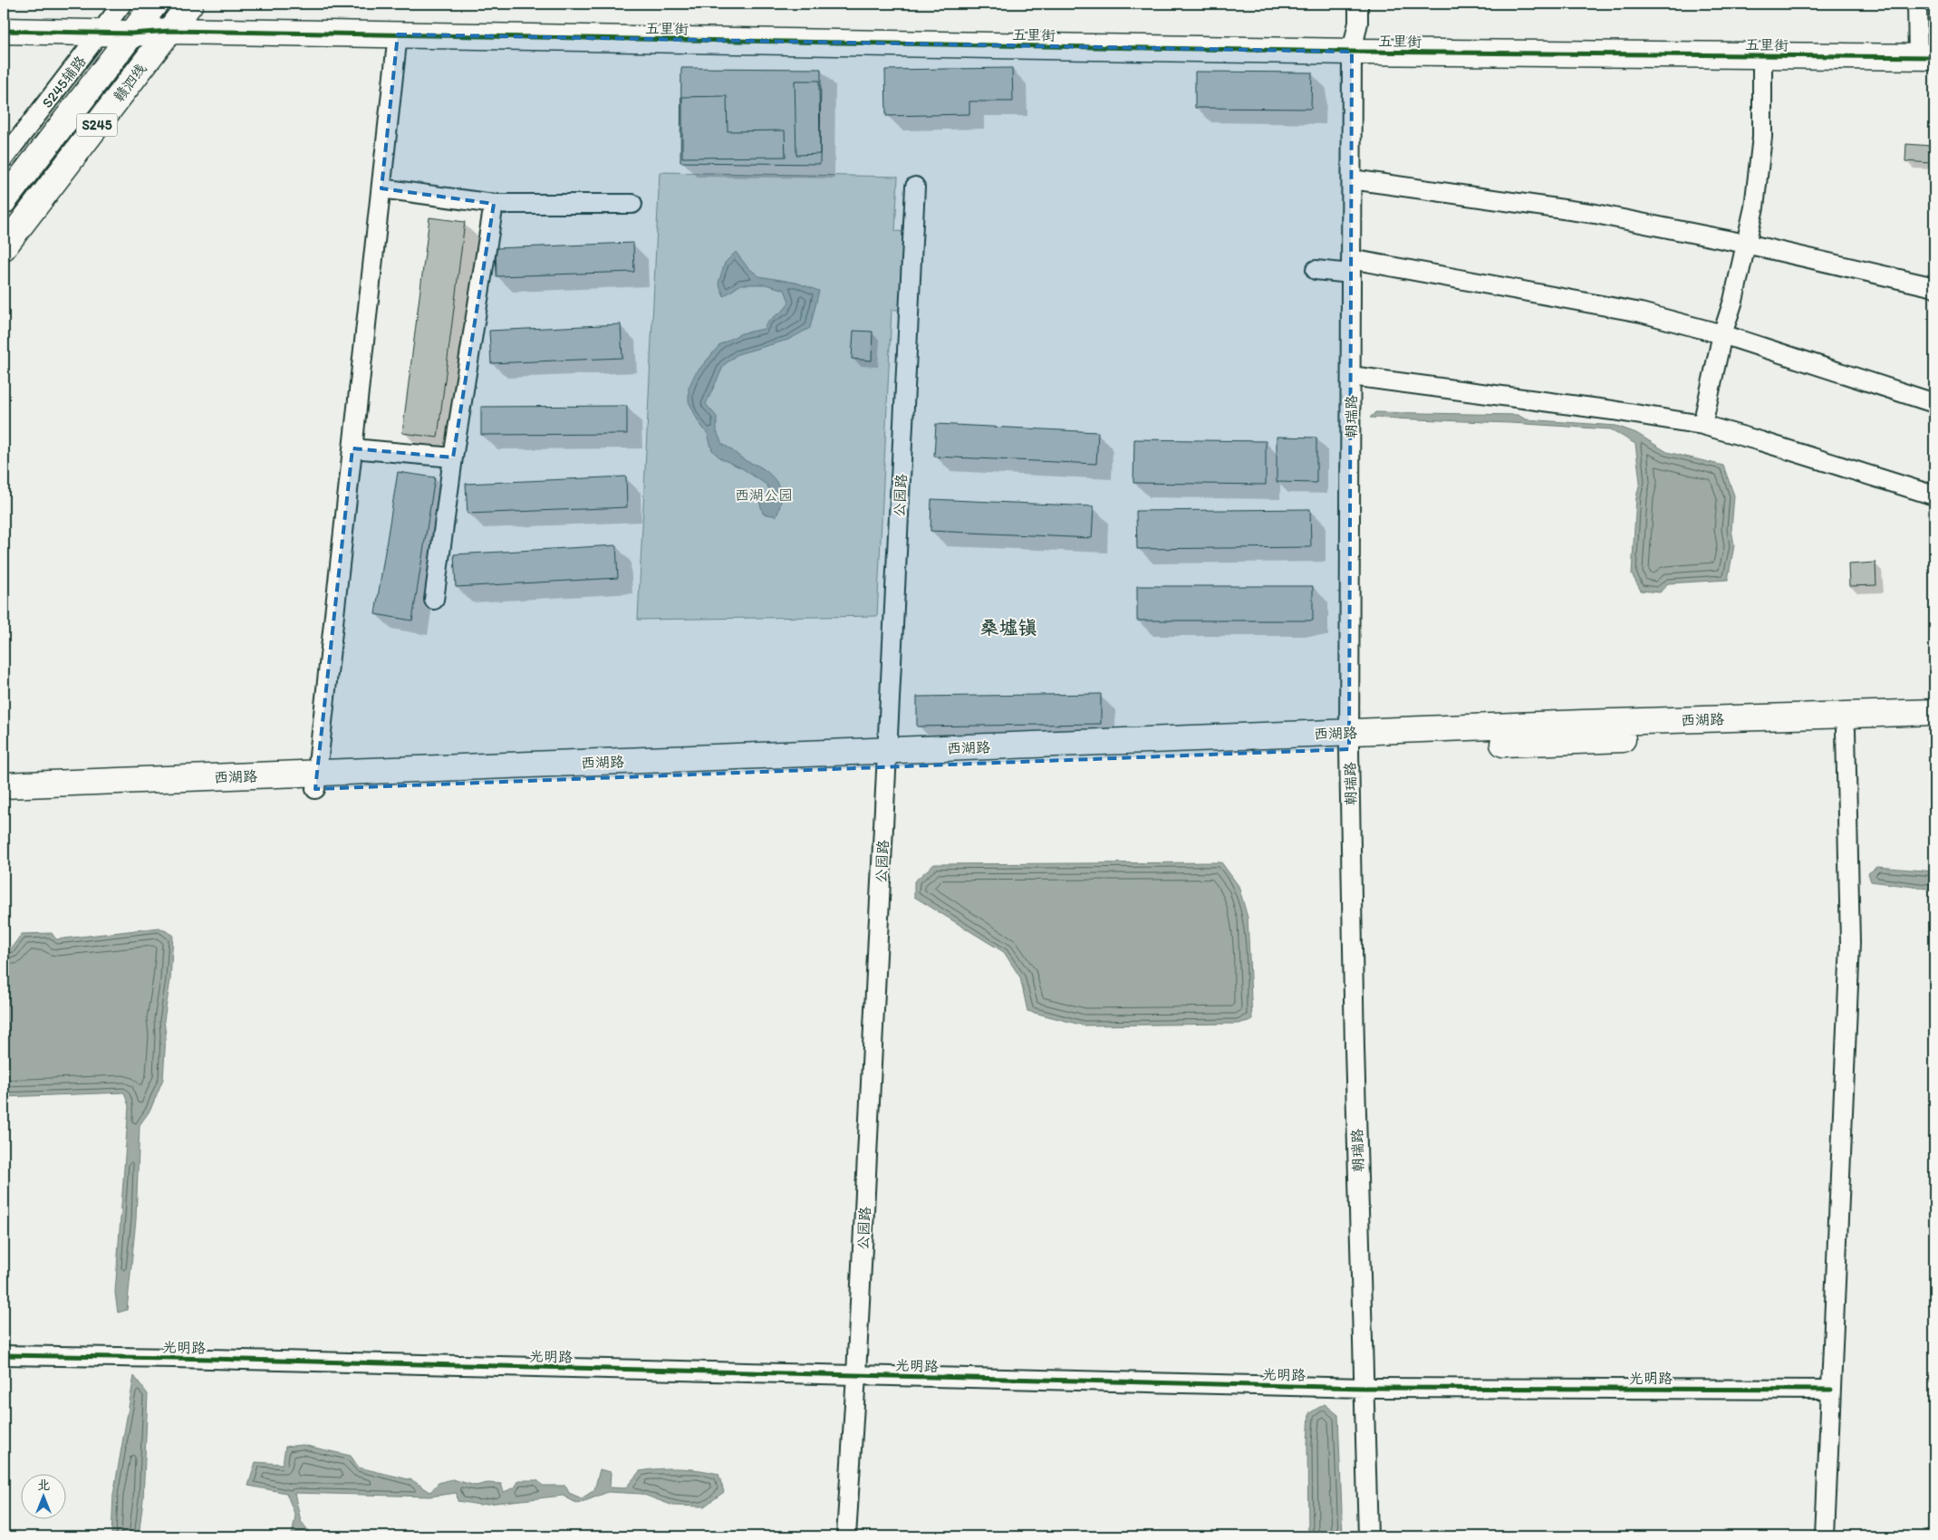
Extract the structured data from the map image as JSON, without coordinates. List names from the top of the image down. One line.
{"streets":{"main road":["五里街","赣泗线","S245","西湖路"],"street":["S245辅路","朝瑞路","公园路","光明路"]},"crossings":[["五里街","S245辅路"],["五里街","赣泗线"],["五里街","朝瑞路"],["朝瑞路","西湖路"],["朝瑞路","光明路"],["公园路","西湖路"],["公园路","光明路"]],"districts":["桑墟镇"],"parks":["西湖公园"],"north":"top"}
